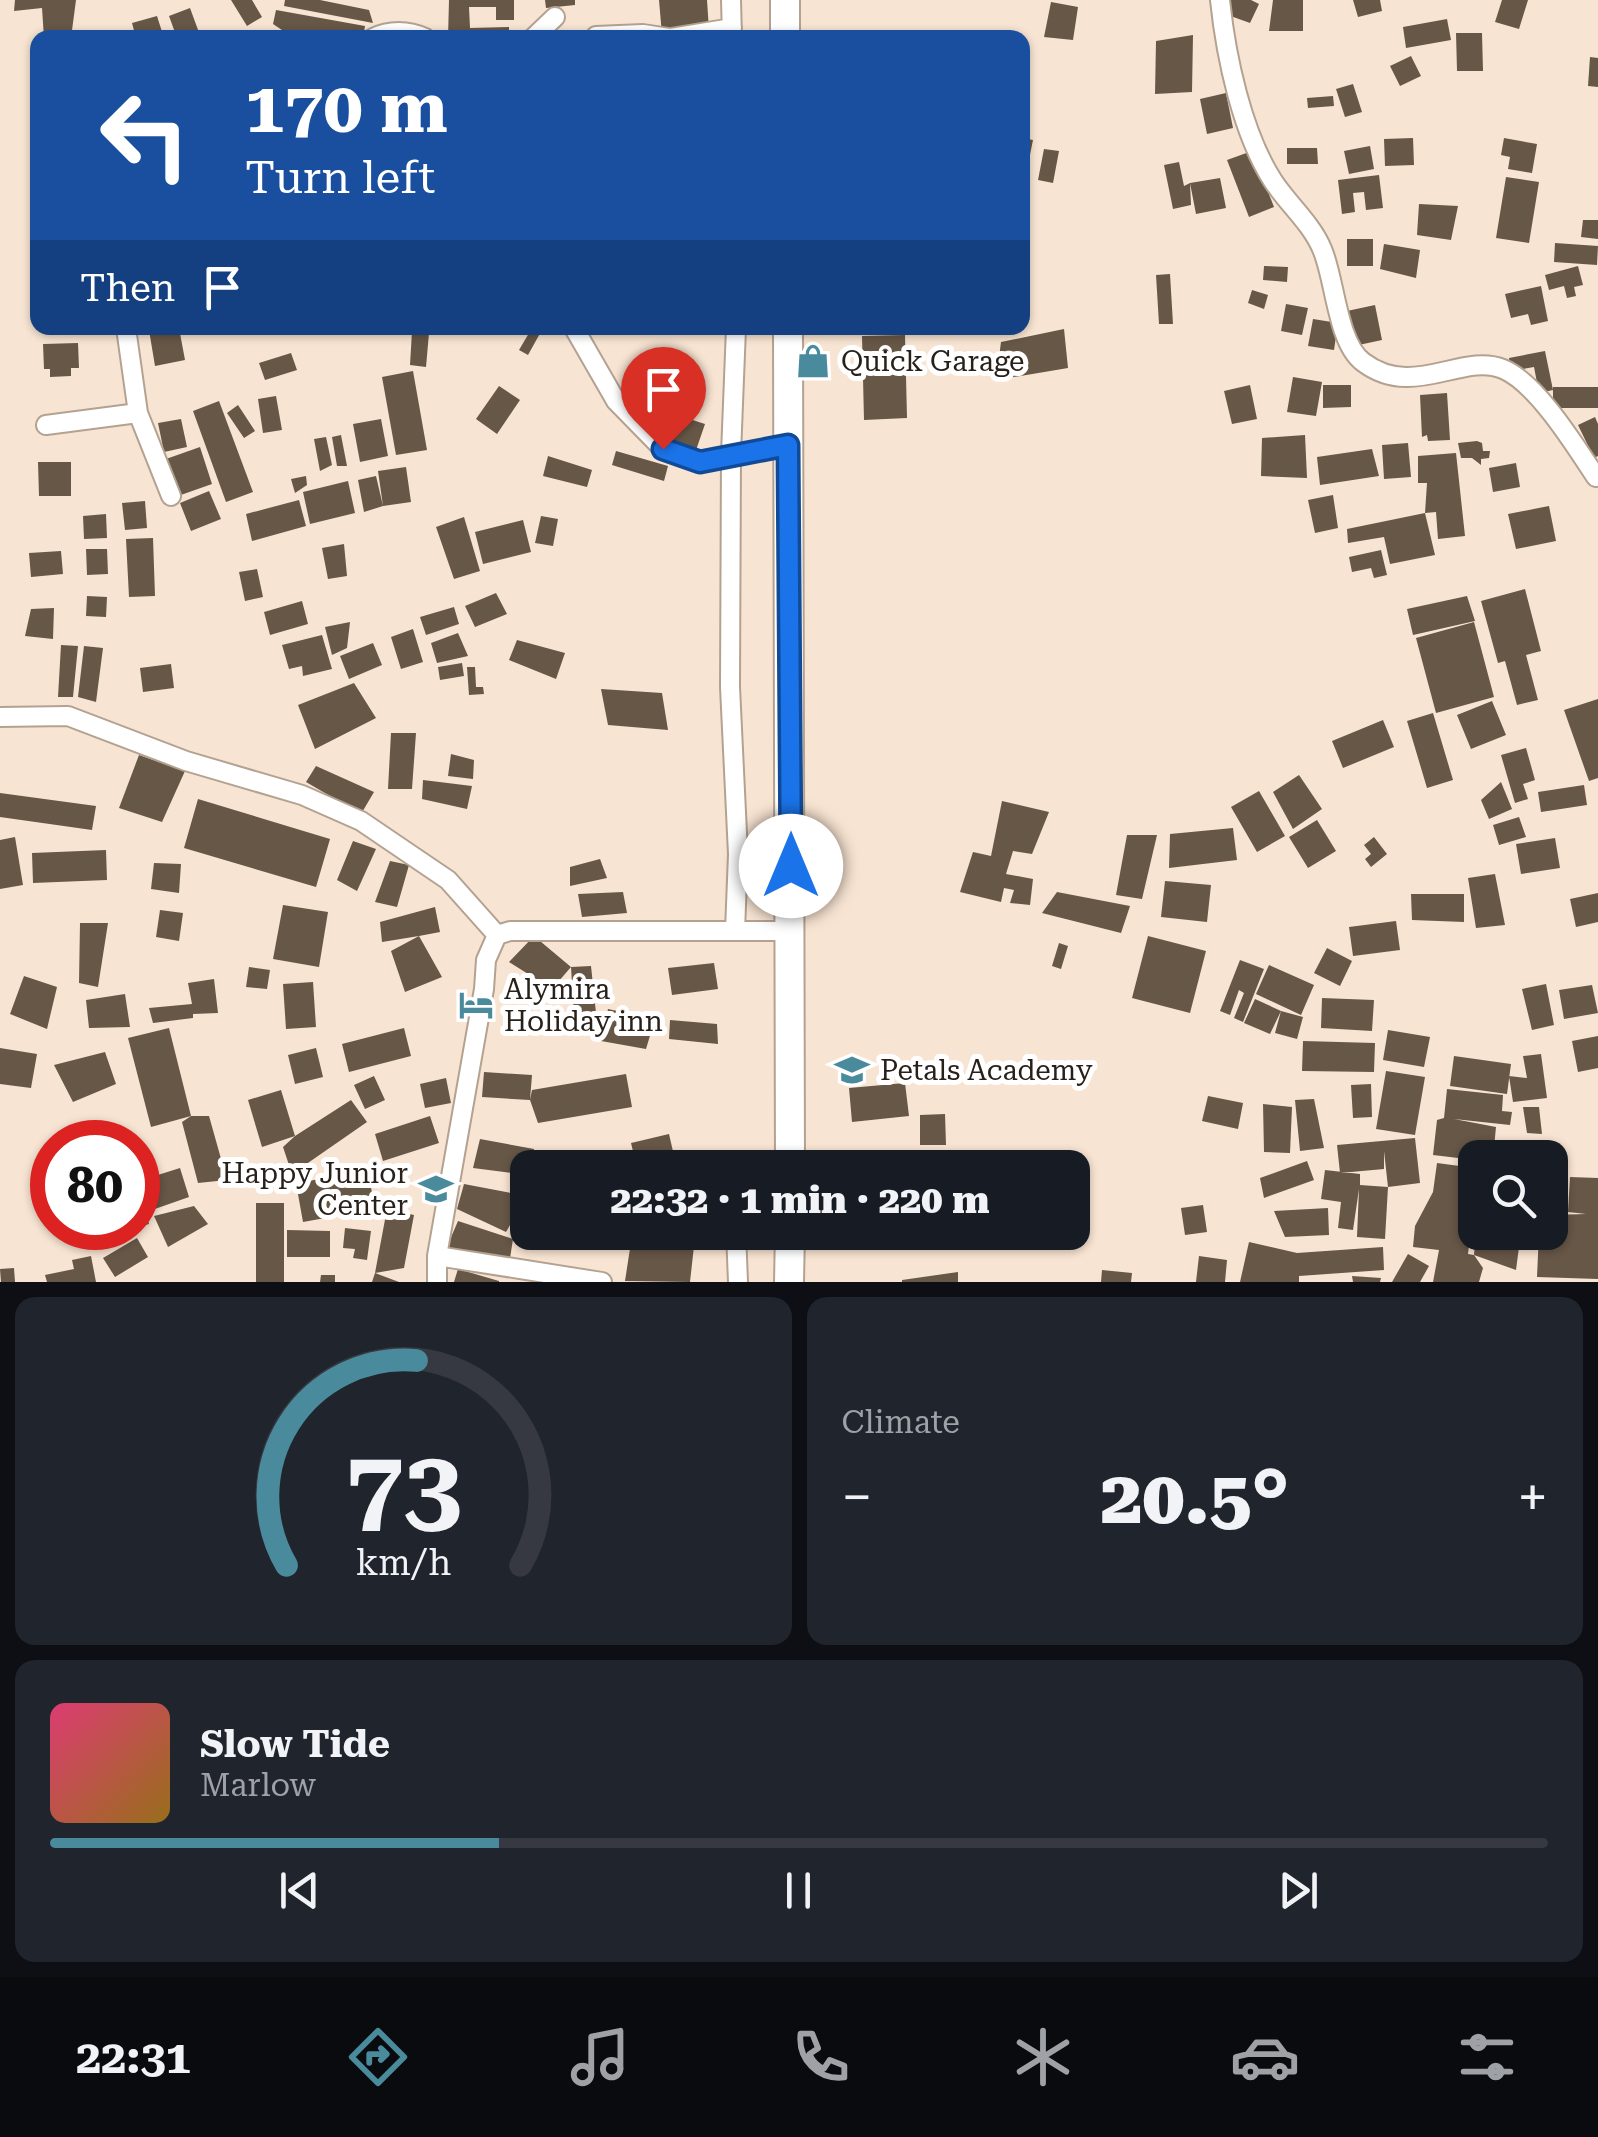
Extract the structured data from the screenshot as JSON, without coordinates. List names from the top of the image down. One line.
{"places":{"shop":["Quick Garage"],"hotel":["Alymira Holiday inn"],"school or university":["Petals Academy","Happy Junior Center"]},"page":{"turn":["170 m","Turn left"],"then":"Then","limit":"80","trip":"22:32 · 1 min · 220 m","tile":"Climate","heat":["−","20.5°","+"],"song":["Slow Tide","Marlow"],"tabs":"22:31","gauge":["73","km/h"]}}
